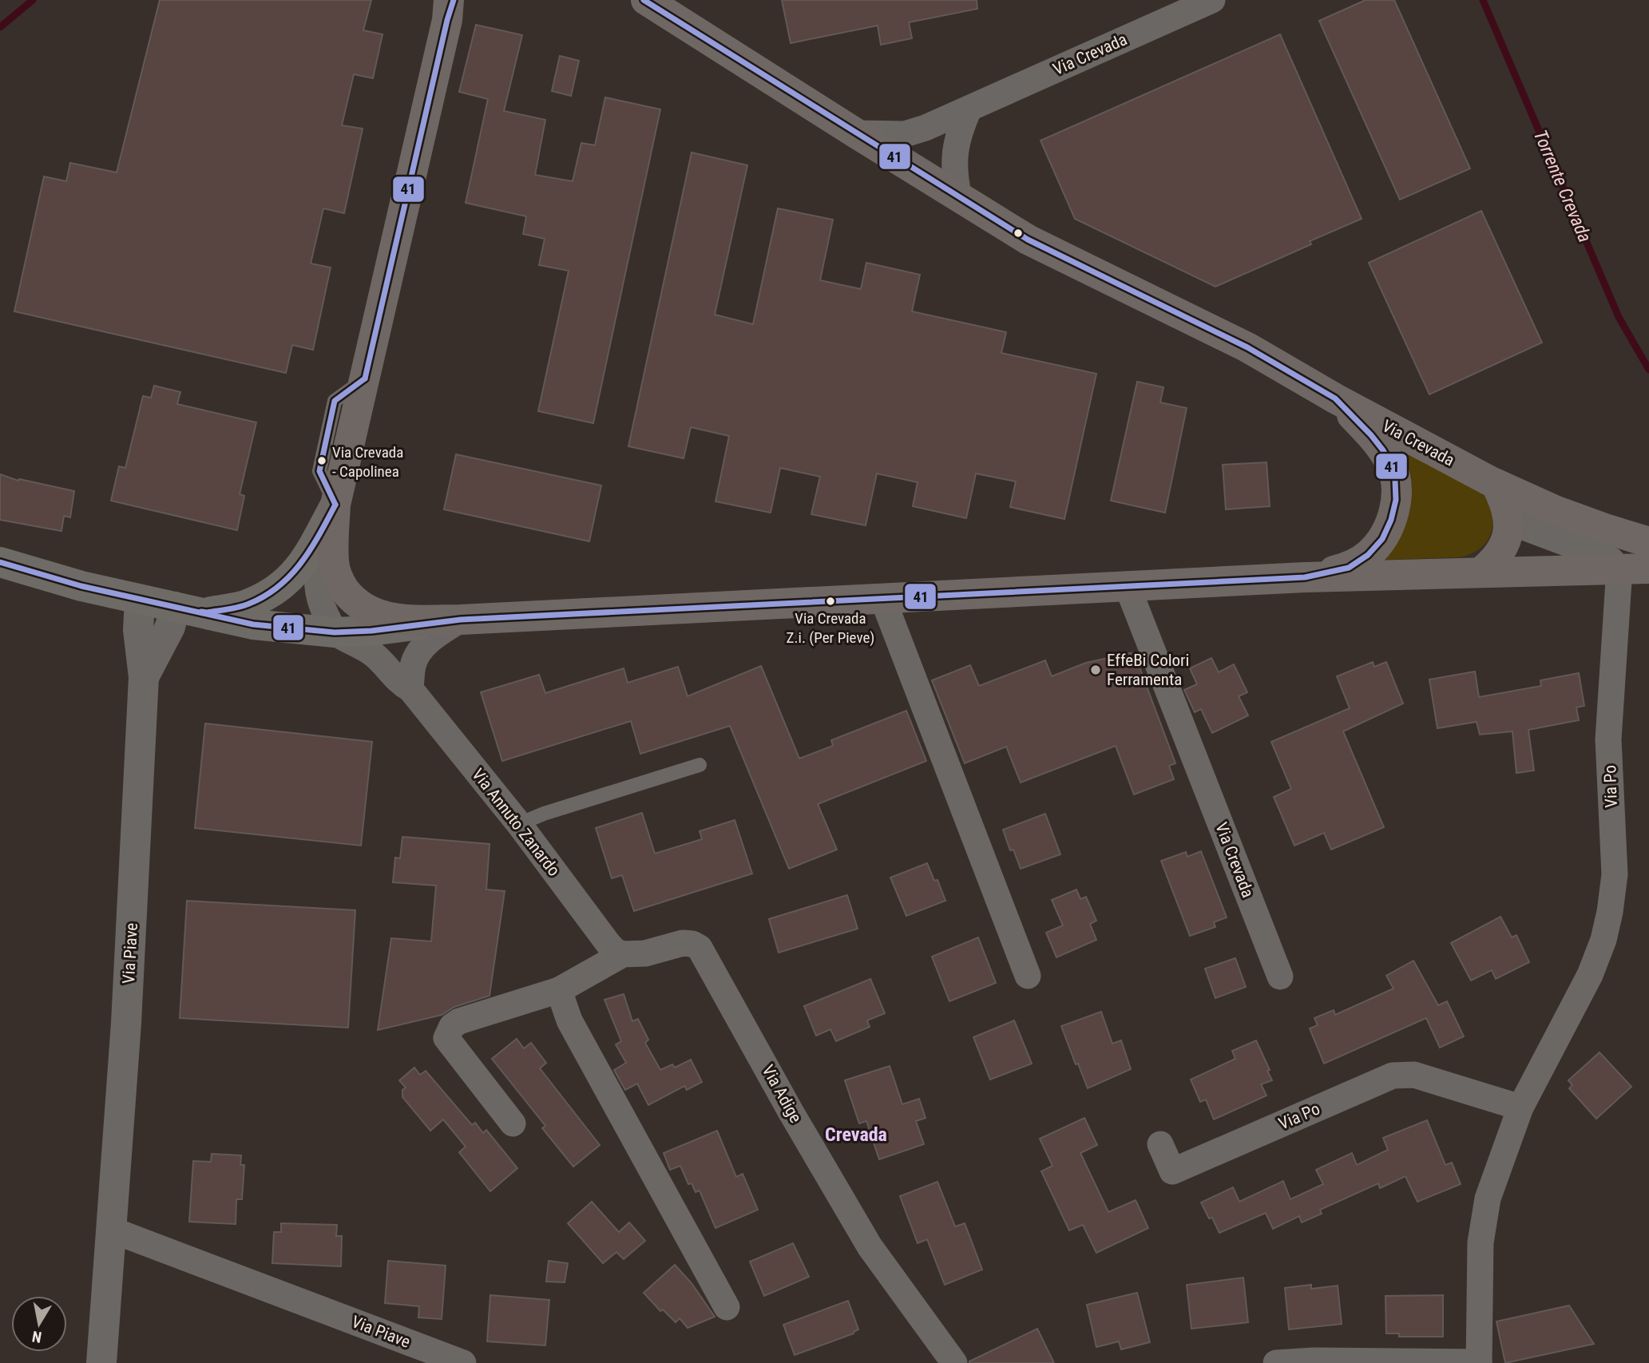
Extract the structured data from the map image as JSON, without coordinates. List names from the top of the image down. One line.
{"streets":{"main road":["Via Crevada"],"street":["Via Po","Via Annuto Zanardo","Via Piave","Via Adige"]},"crossings":[["Via Annuto Zanardo","Via Adige"]],"districts":["Crevada"],"water":["Torrente Crevada"],"places":["Via Crevada - Capolinea","Via Crevada Z.i. (Per Pieve)","EffeBi Colori Ferramenta"],"lines":["transit line 41"],"north":"bottom"}
